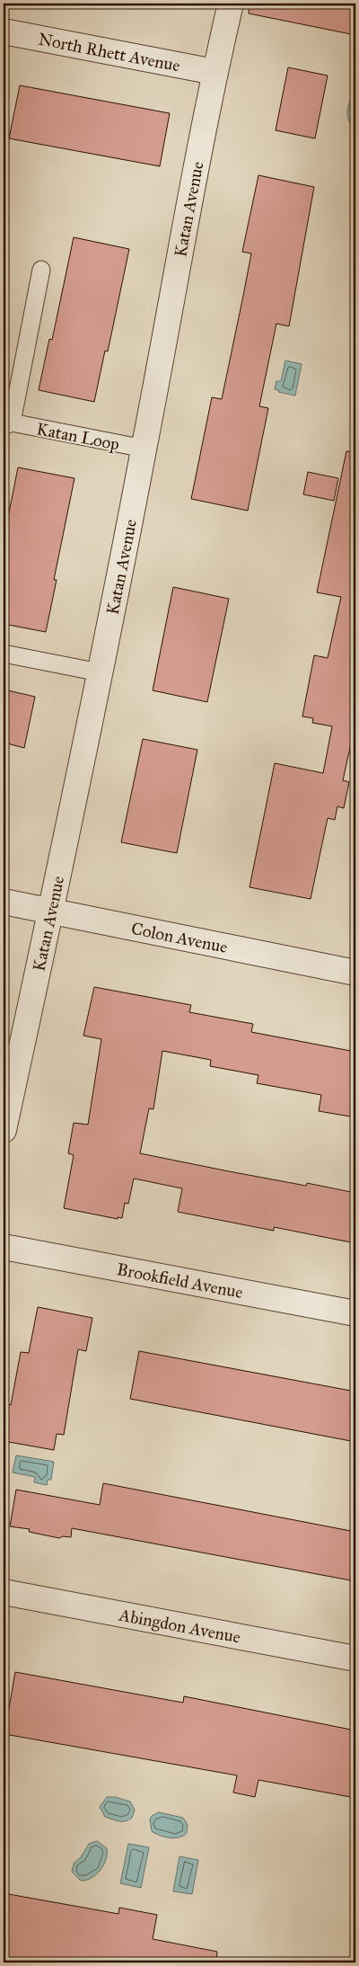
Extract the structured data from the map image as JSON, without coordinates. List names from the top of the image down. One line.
{"streets":{"street":["North Rhett Avenue","Katan Avenue","Colon Avenue","Brookfield Avenue","Abingdon Avenue"],"lane":["Katan Loop"]},"crossings":[["North Rhett Avenue","Katan Avenue"],["Katan Avenue","Katan Loop"],["Katan Avenue","Colon Avenue"]]}
